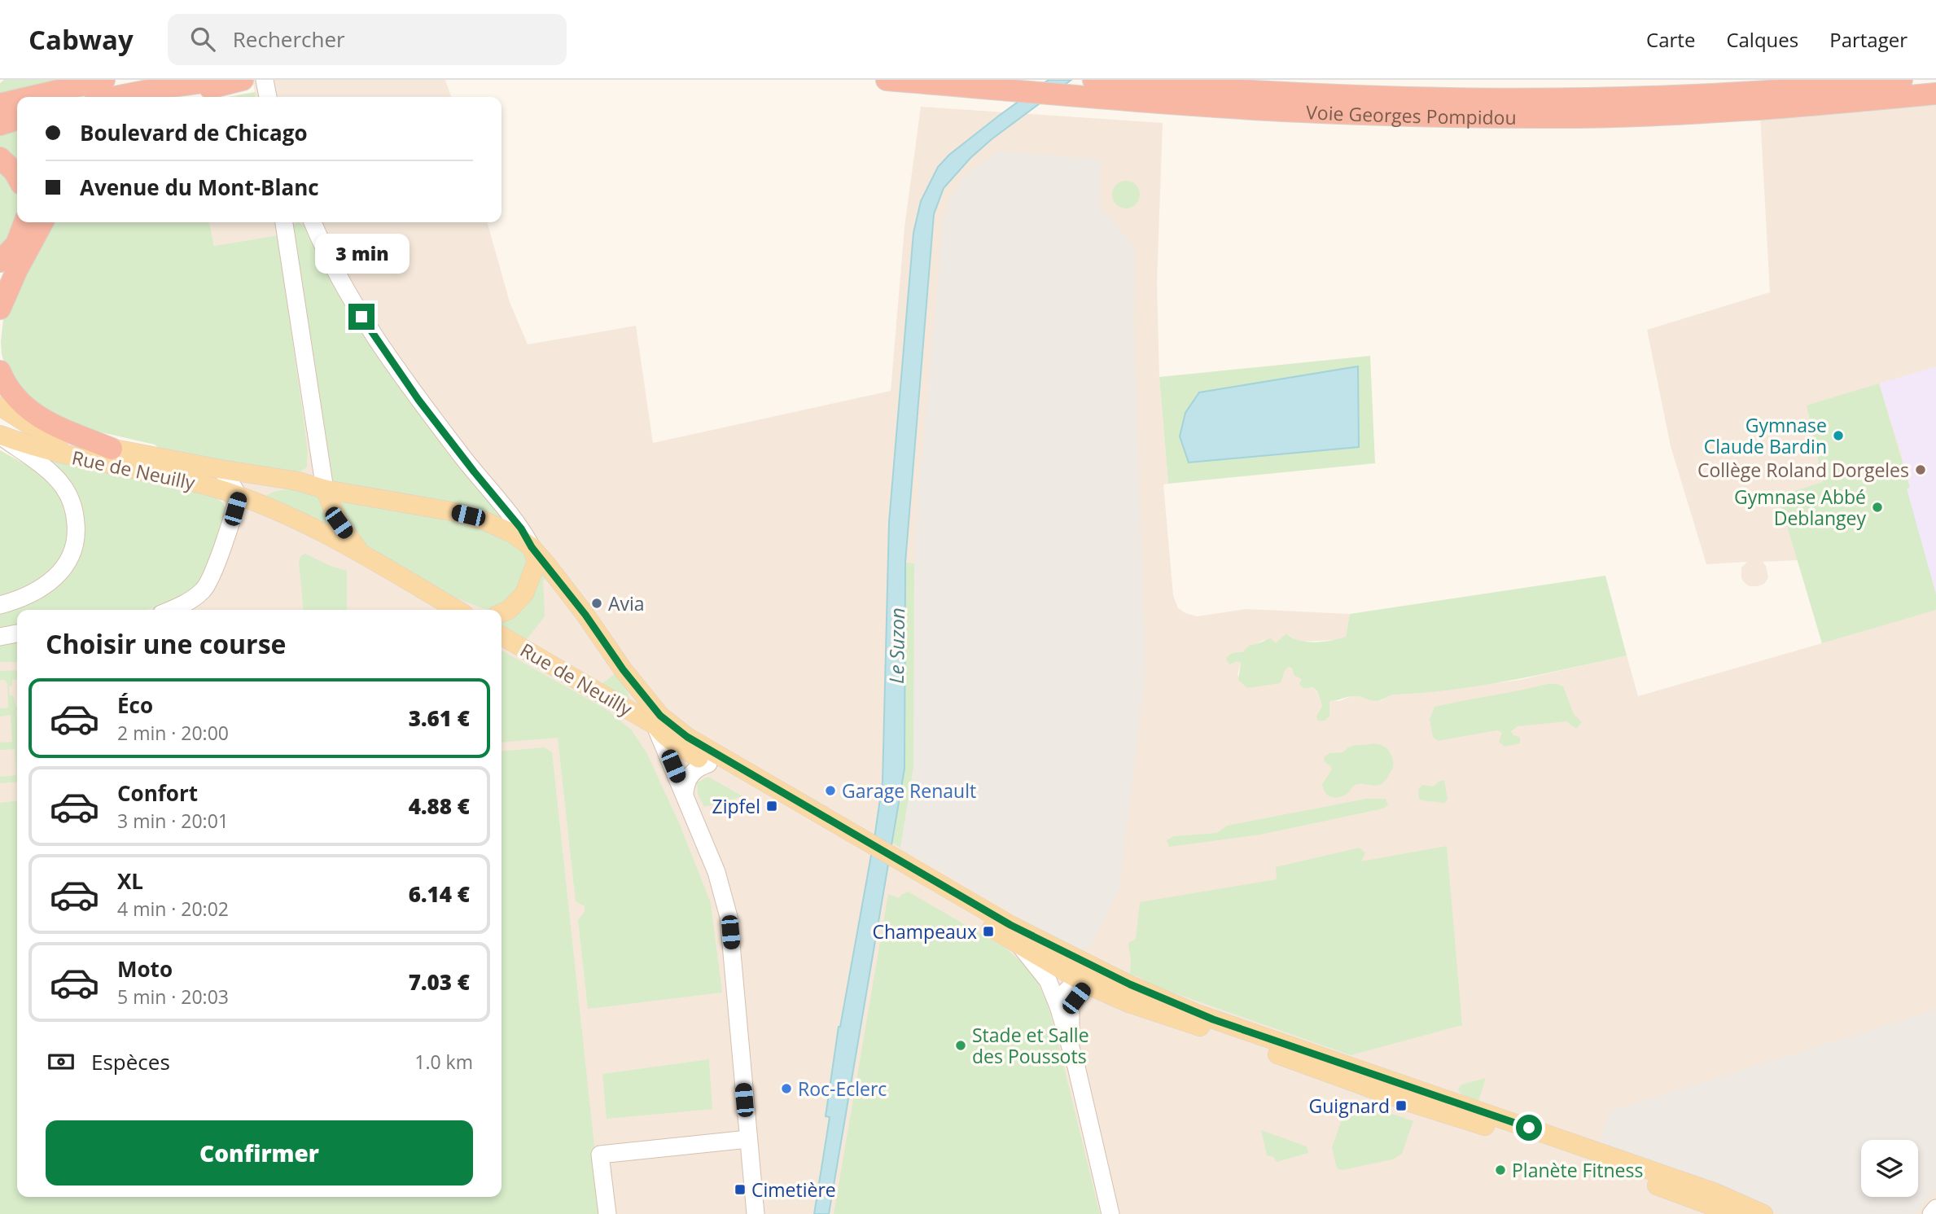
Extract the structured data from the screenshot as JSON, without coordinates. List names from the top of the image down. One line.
{"streets":{"highway":["Voie Georges Pompidou"],"main road":["Rue de Neuilly"]},"water":["Le Suzon"],"places":{"other":["Gymnase Claude Bardin","Collège Roland Dorgeles","Gymnase Abbé Deblangey","Avia","Garage Renault","Stade et Salle des Poussots","Roc-Eclerc","Planète Fitness"],"transit":["Zipfel","Champeaux","Guignard","Cimetière"]},"page":{"header":"Cabway","search":"Rechercher","nav":["Carte","Calques","Partager"],"banner":["Boulevard de Chicago","Avenue du Mont-Blanc"],"bubble":"3 min","heading":"Choisir une course","list":[{"name":"Éco","note":"2 min · 20:00","value":"3.61 €"},{"name":"Confort","note":"3 min · 20:01","value":"4.88 €"},{"name":"XL","note":"4 min · 20:02","value":"6.14 €"},{"name":"Moto","note":"5 min · 20:03","value":"7.03 €"}],"pay":["Espèces","1.0 km"],"buttons":"Confirmer"}}
